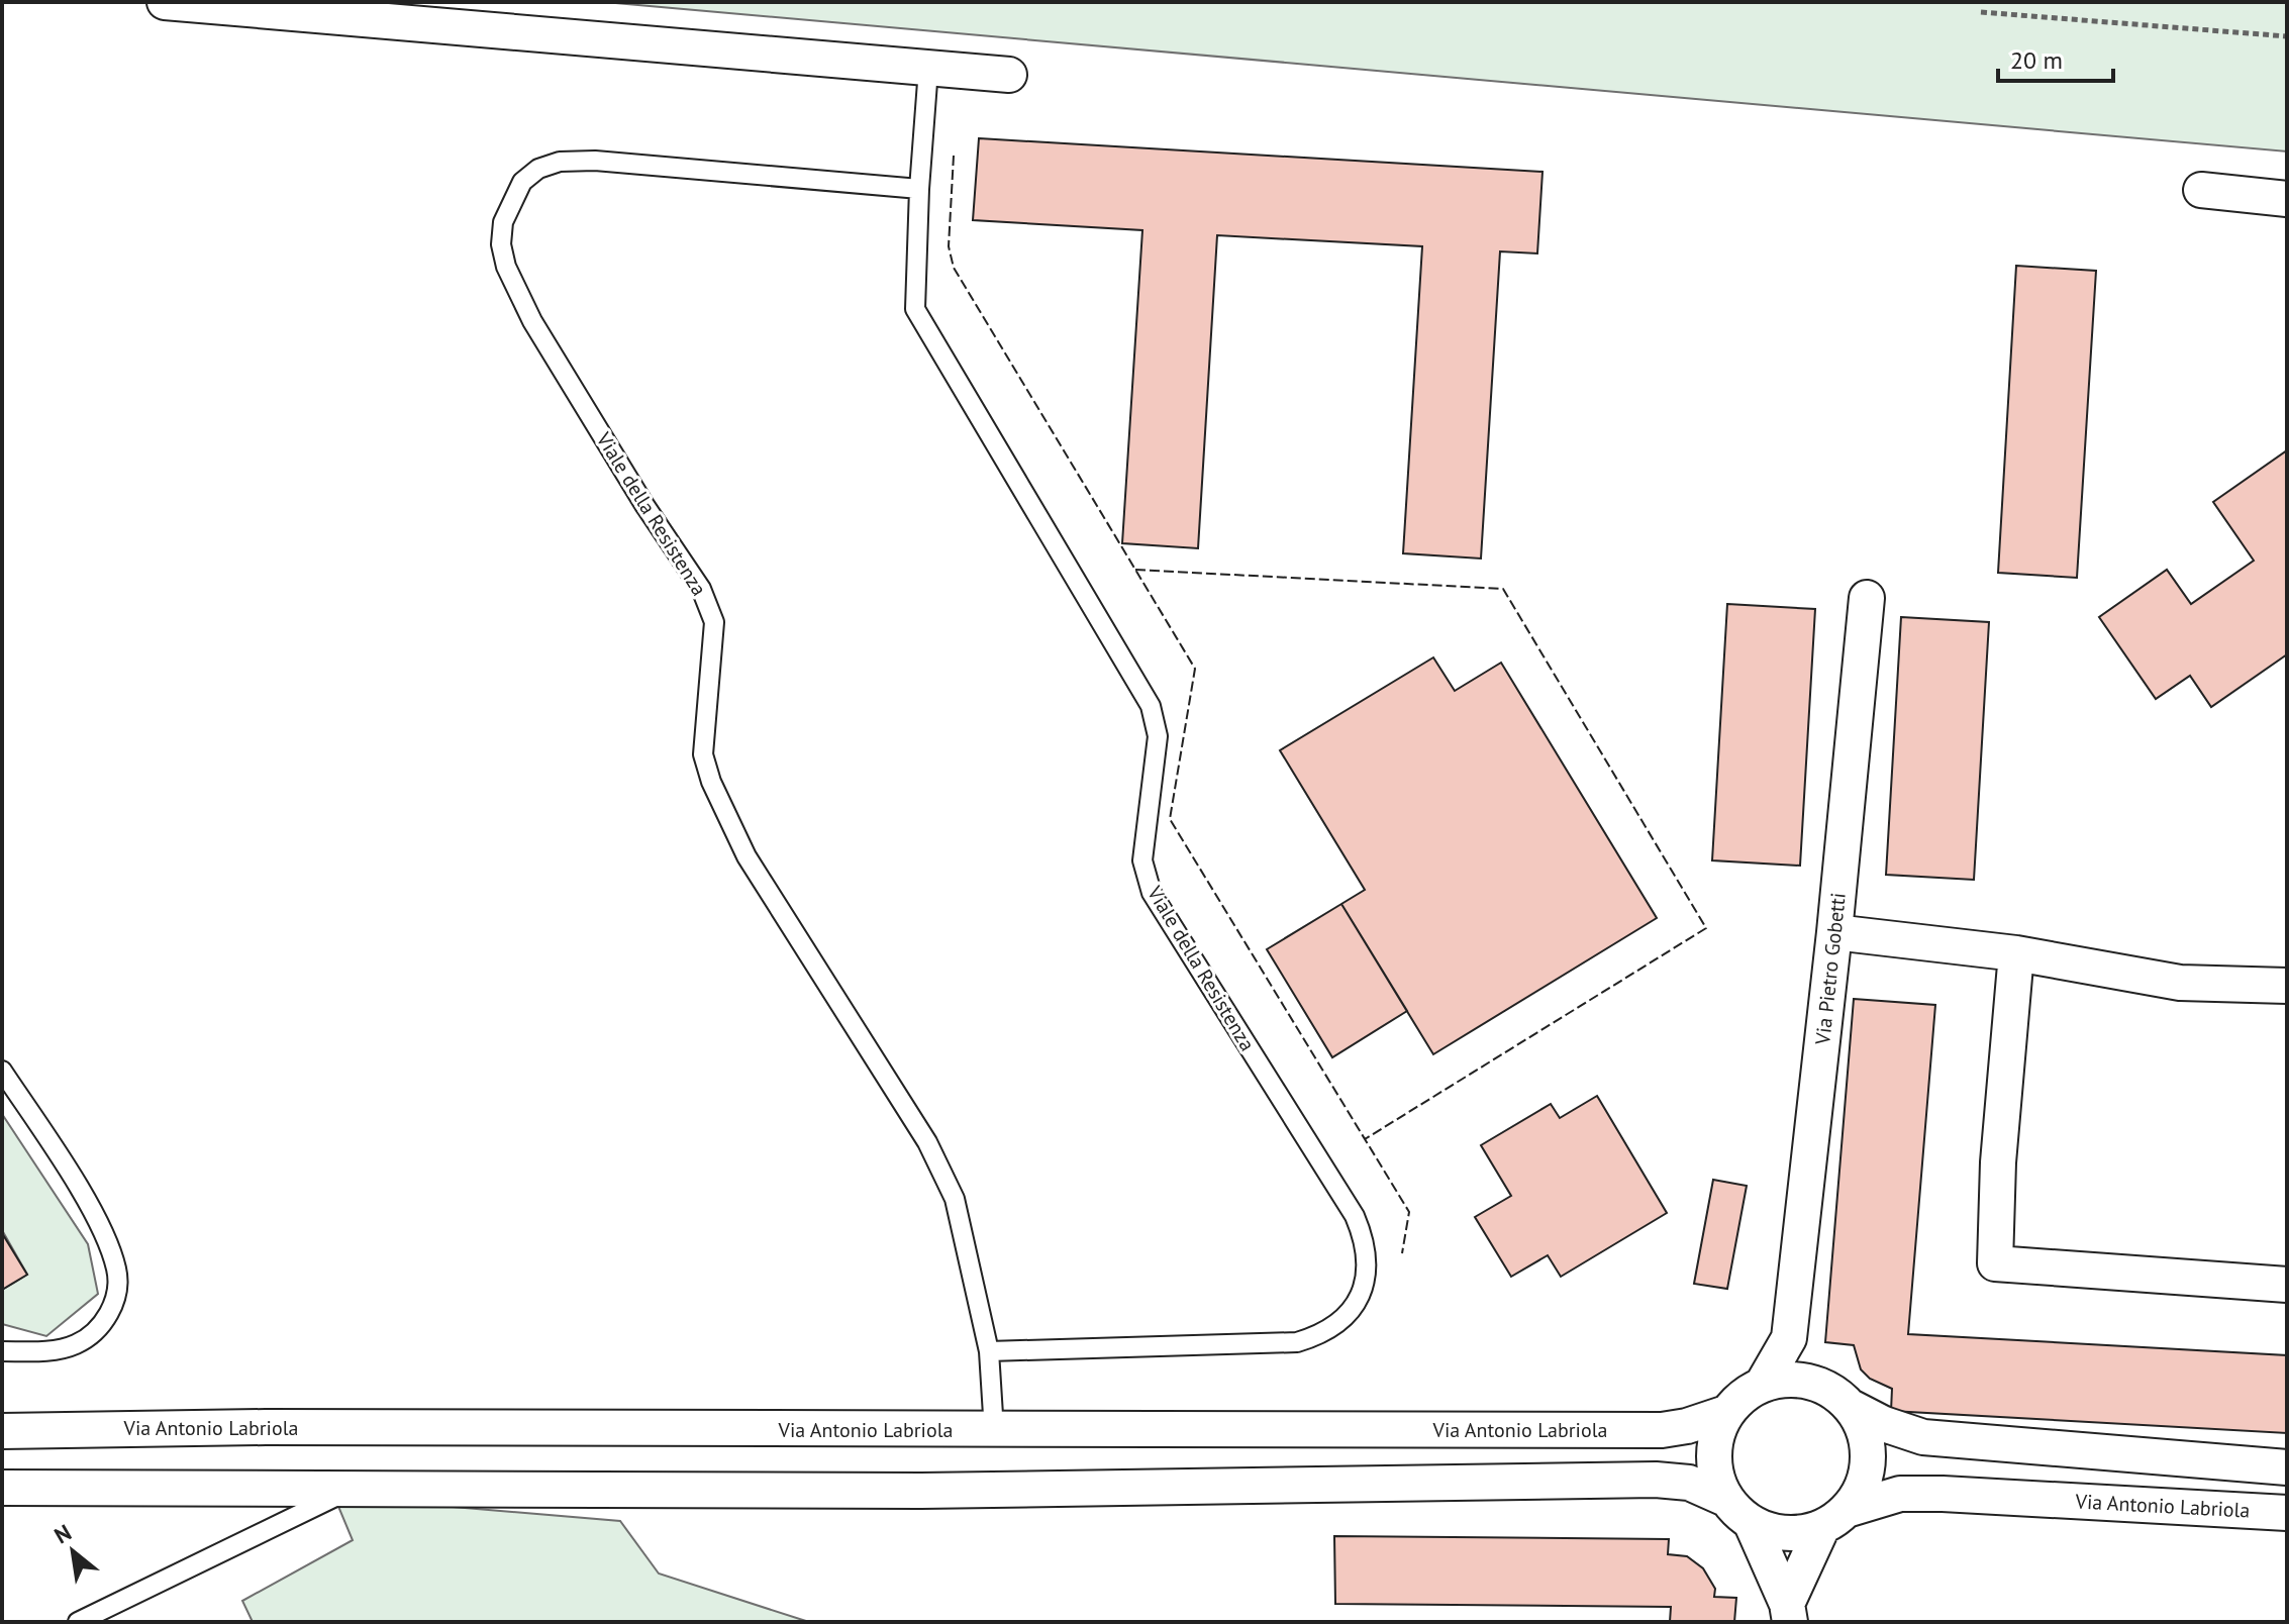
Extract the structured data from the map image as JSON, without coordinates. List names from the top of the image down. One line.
{"streets":{"street":["Via Pietro Gobetti","Via Antonio Labriola"],"lane":["Viale della Resistenza"]},"crossings":[["Viale della Resistenza","Via Antonio Labriola"],["Via Pietro Gobetti","Via Antonio Labriola"]],"scale_bar":"20 m","north":"top left"}
